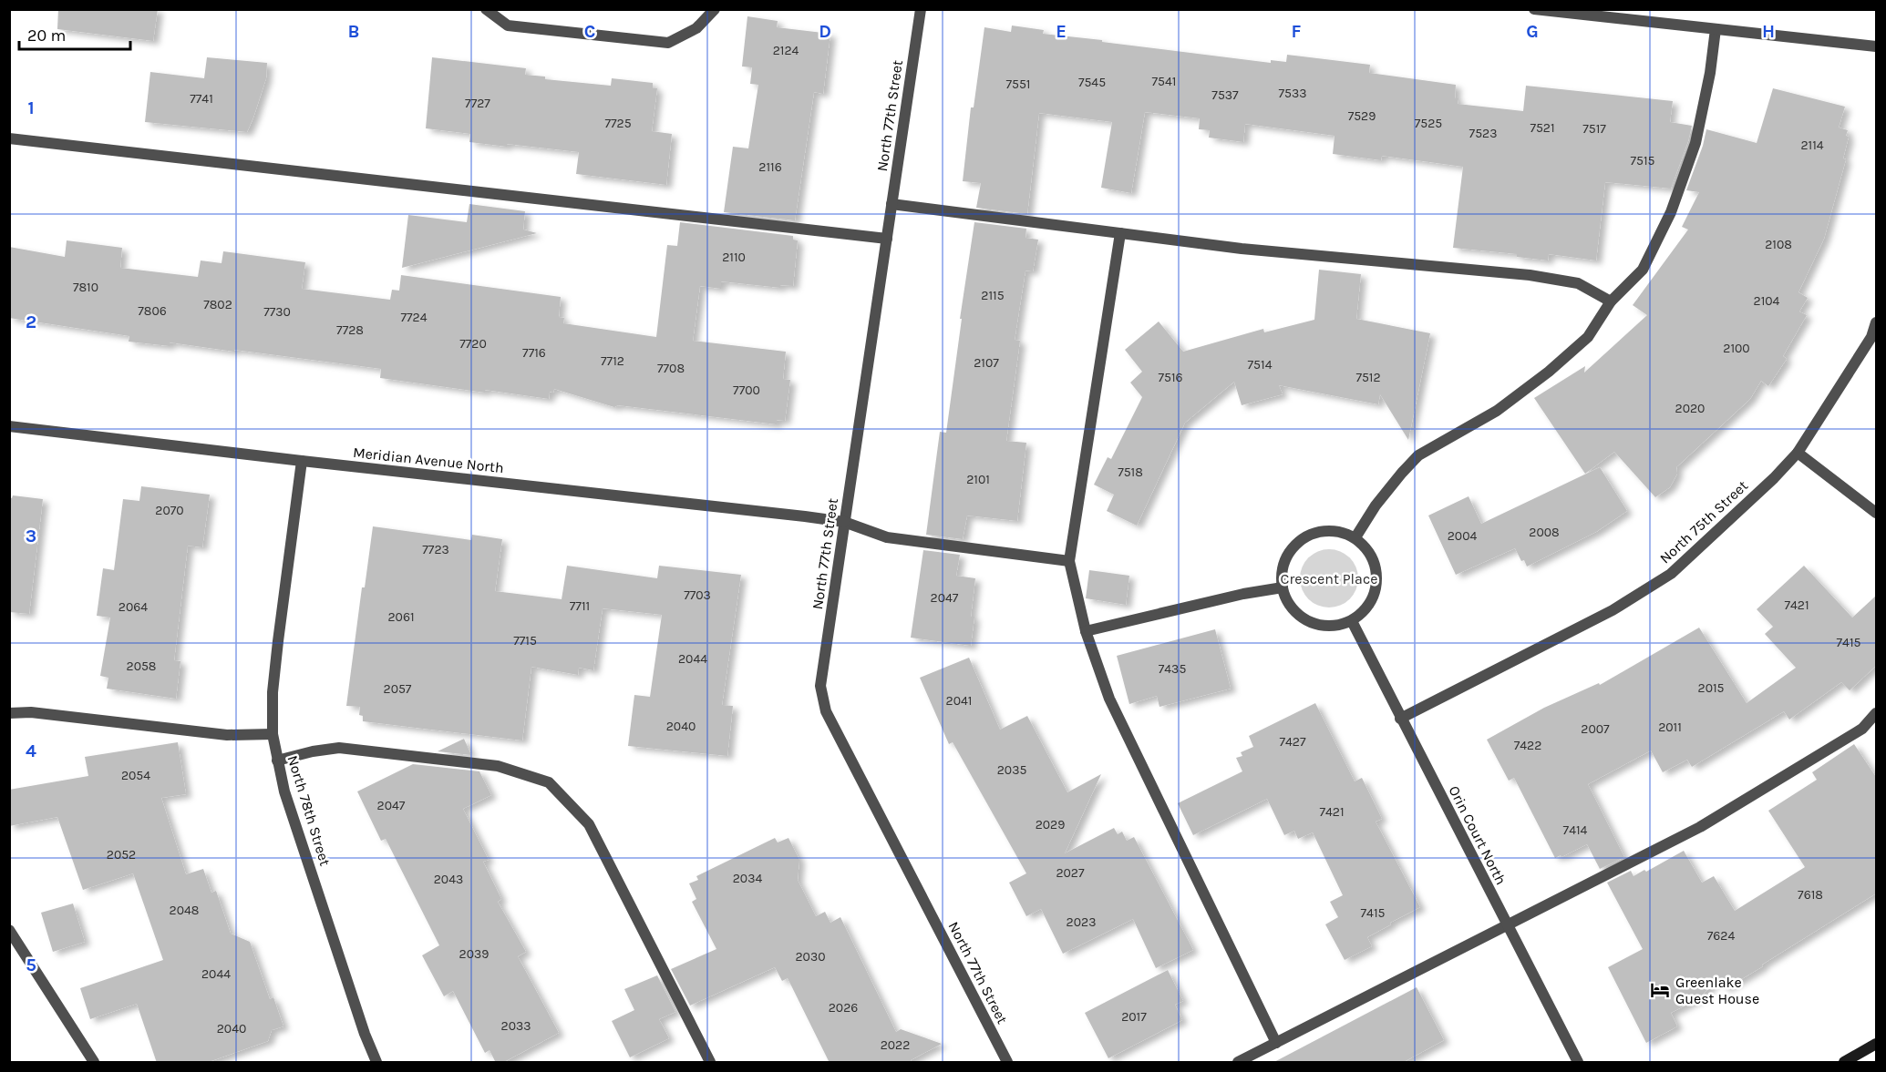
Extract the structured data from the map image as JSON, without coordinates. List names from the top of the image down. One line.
{"streets":{"street":["North 77th Street","Meridian Avenue North","North 75th Street","North 78th Street","Orin Court North"]},"crossings":[["North 77th Street","Meridian Avenue North"],["Meridian Avenue North","North 78th Street"],["North 75th Street","Orin Court North"]],"parks":["Crescent Place"],"places":{"hotel":["Greenlake Guest House"]},"house_numbers":["2124","7541","7545","7551","7533","7537","7741","7727","7529","7725","7525","7521","7517","7523","2114","7515","2116","2108","2110","7810","2115","2104","7802","7806","7730","7724","7728","7720","2100","7716","7712","2107","7514","7708","7516","7512","7700","2020","7518","2101","2070","2008","2004","7723","7703","2047","7421","7711","2064","2061","7715","7415","2044","2058","7435","2015","2057","2041","2040","2011","2007","7427","7422","2035","2054","2047","7421","2029","7414","2052","2027","2034","2043","7618","2048","7415","2023","7624","2039","2030","2044","2026","2017","2033","2040","2022"],"scale_bar":"20 m","grid":{"columns":["B","C","D","E","F","G","H"],"rows":["1","2","3","4","5"]}}
